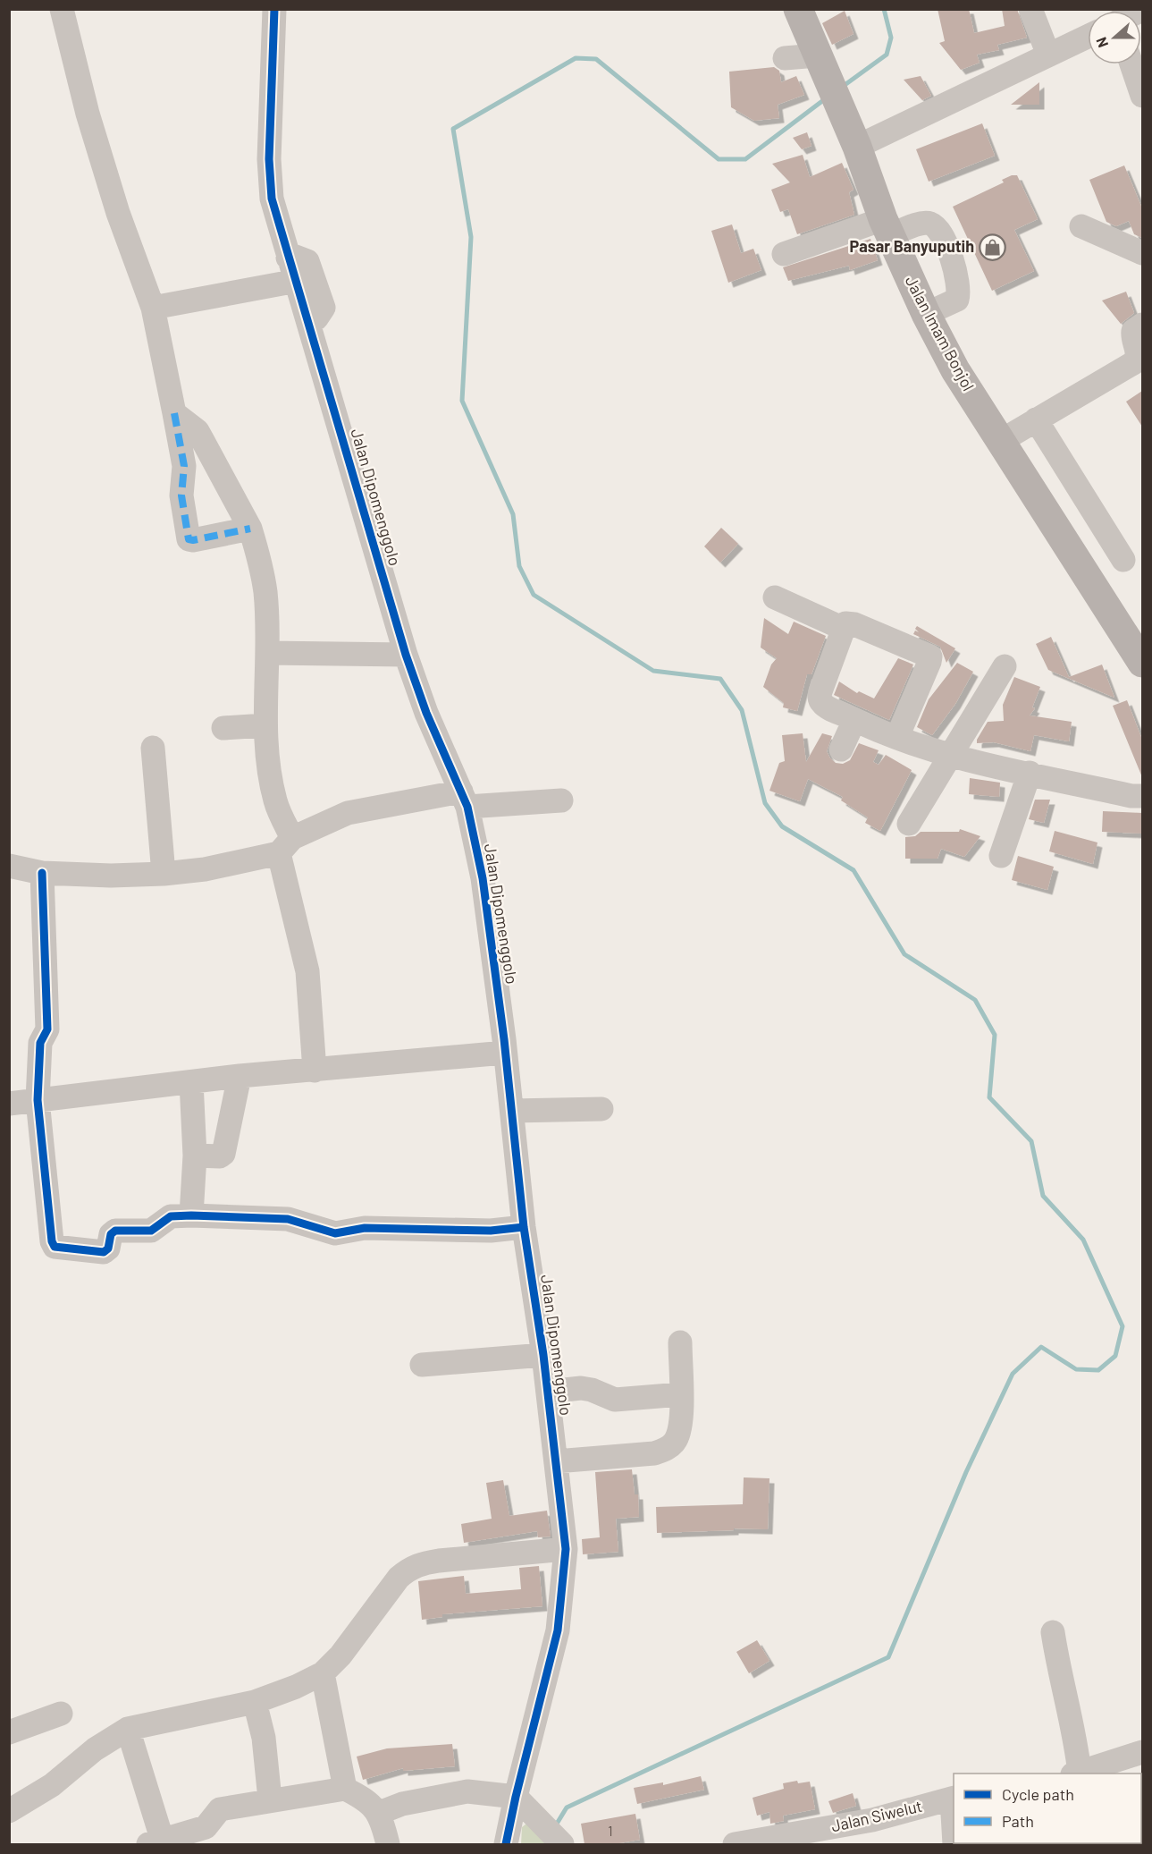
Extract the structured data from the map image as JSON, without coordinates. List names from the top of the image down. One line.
{"streets":{"main road":["Jalan Imam Bonjol"],"street":["Jalan Dipomenggolo","Jalan Siwelut"]},"places":{"shop":["Pasar Banyuputih"]},"house_numbers":["1"],"legend":["Cycle path","Path"],"north":"left"}
